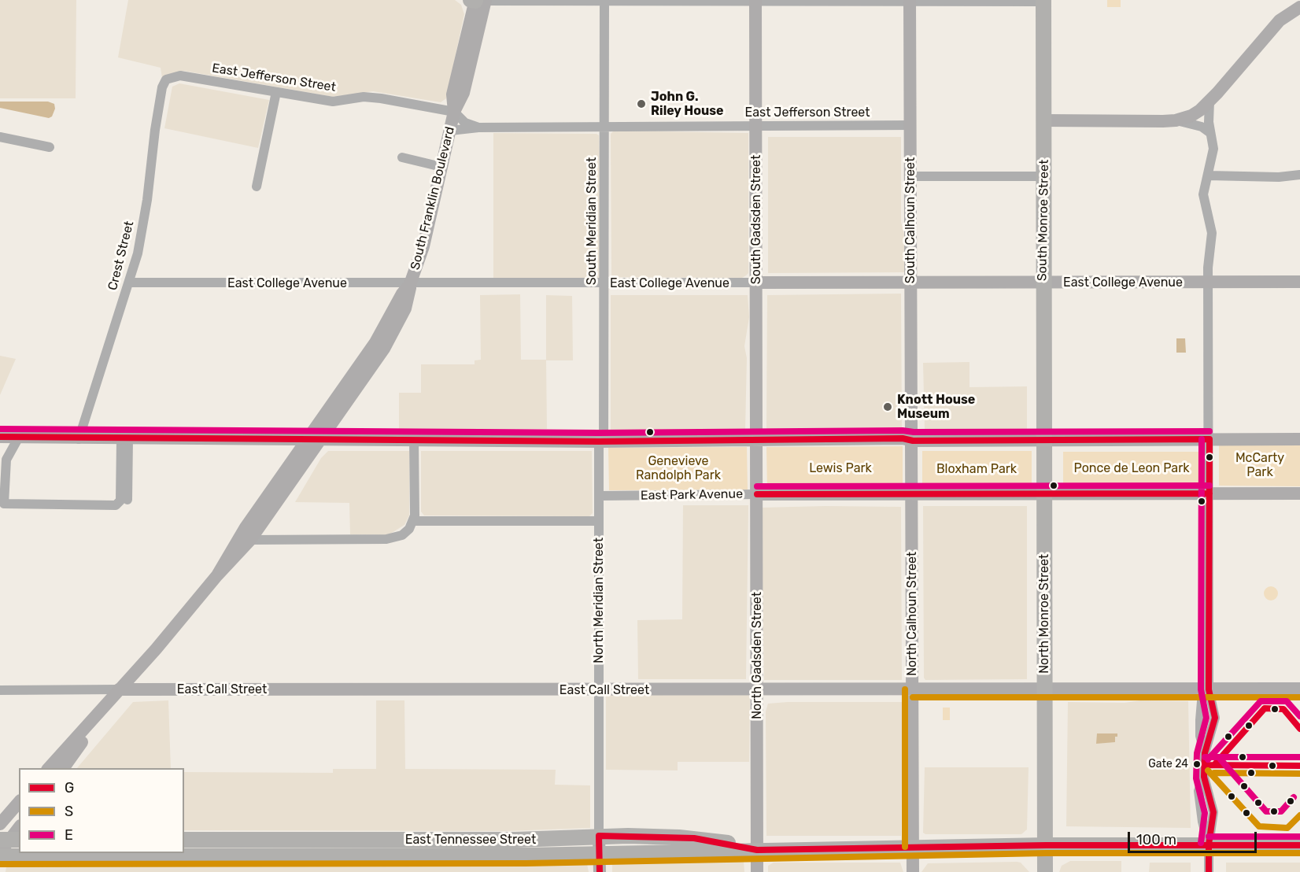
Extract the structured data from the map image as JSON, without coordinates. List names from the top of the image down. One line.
{"streets":{"main road":["South Monroe Street","North Monroe Street","East Tennessee Street"],"street":["East Jefferson Street","South Franklin Boulevard","South Gadsden Street","South Calhoun Street","South Meridian Street","Crest Street","East College Avenue","East Park Avenue","North Meridian Street","North Calhoun Street","North Gadsden Street","East Call Street"]},"crossings":[["East Jefferson Street","South Franklin Boulevard"],["East Jefferson Street","South Gadsden Street"],["East Jefferson Street","South Calhoun Street"],["East Jefferson Street","South Meridian Street"],["East Jefferson Street","Crest Street"],["South Franklin Boulevard","East College Avenue"],["South Gadsden Street","East College Avenue"],["South Gadsden Street","North Gadsden Street"],["South Calhoun Street","East College Avenue"],["South Calhoun Street","North Calhoun Street"],["South Monroe Street","East College Avenue"],["South Monroe Street","North Monroe Street"],["South Meridian Street","East College Avenue"],["South Meridian Street","North Meridian Street"],["Crest Street","East College Avenue"],["East Park Avenue","North Meridian Street"],["East Park Avenue","North Calhoun Street"],["East Park Avenue","North Monroe Street"],["East Park Avenue","North Gadsden Street"],["North Meridian Street","East Call Street"],["North Meridian Street","East Tennessee Street"],["North Calhoun Street","East Call Street"],["North Calhoun Street","East Tennessee Street"],["North Monroe Street","East Call Street"],["North Monroe Street","East Tennessee Street"],["North Gadsden Street","East Call Street"],["North Gadsden Street","East Tennessee Street"]],"parks":["McCarty Park","Genevieve Randolph Park","Lewis Park","Ponce de Leon Park","Bloxham Park"],"places":["John G. Riley House","Knott House Museum","Gate 24"],"lines":["transit line E","transit line G","transit line S"],"legend":["G","S","E"],"scale_bar":"100 m"}
